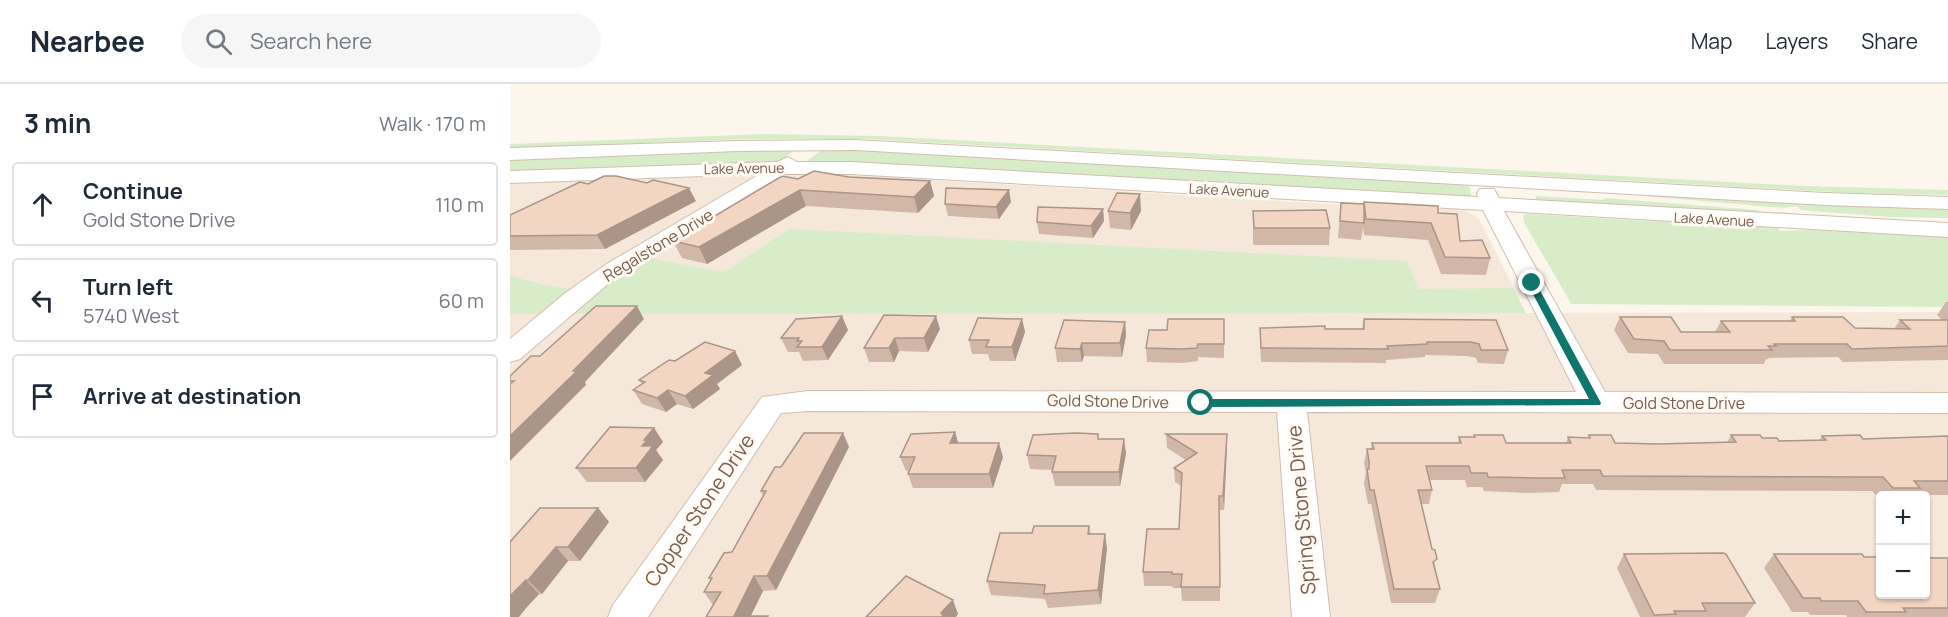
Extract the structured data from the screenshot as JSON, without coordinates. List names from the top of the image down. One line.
{"streets":{"street":["Lake Avenue","Regalstone Drive","Gold Stone Drive","Copper Stone Drive","Spring Stone Drive"]},"crossings":[["Lake Avenue","Regalstone Drive"],["Gold Stone Drive","Copper Stone Drive"],["Gold Stone Drive","Spring Stone Drive"]],"page":{"header":"Nearbee","search":"Search here","nav":["Map","Layers","Share"],"heading":["3 min","Walk · 170 m"],"list":[["Continue","Gold Stone Drive","110 m"],["Turn left","5740 West","60 m"],"Arrive at destination"],"map_buttons":["+","−"]}}
